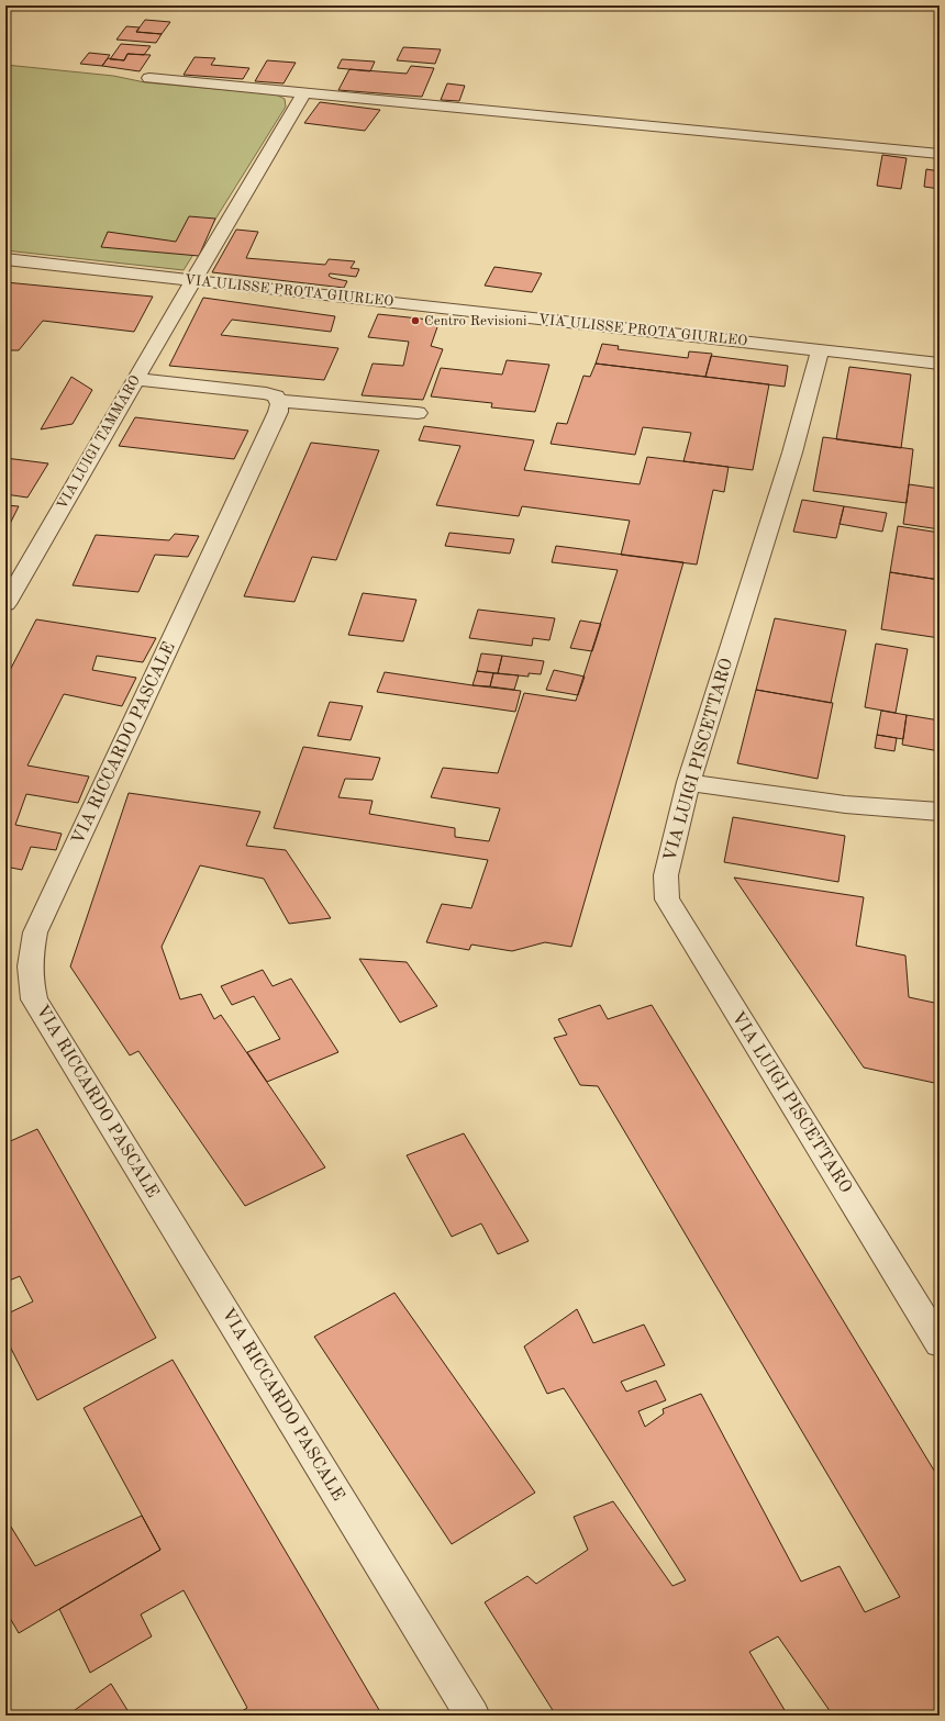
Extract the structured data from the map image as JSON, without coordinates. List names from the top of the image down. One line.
{"streets":{"street":["VIA ULISSE PROTA GIURLEO","VIA LUIGI TAMMARO","VIA RICCARDO PASCALE","VIA LUIGI PISCETTARO"]},"crossings":[["VIA ULISSE PROTA GIURLEO","VIA LUIGI TAMMARO"],["VIA ULISSE PROTA GIURLEO","VIA LUIGI PISCETTARO"]],"places":["Centro Revisioni"]}
